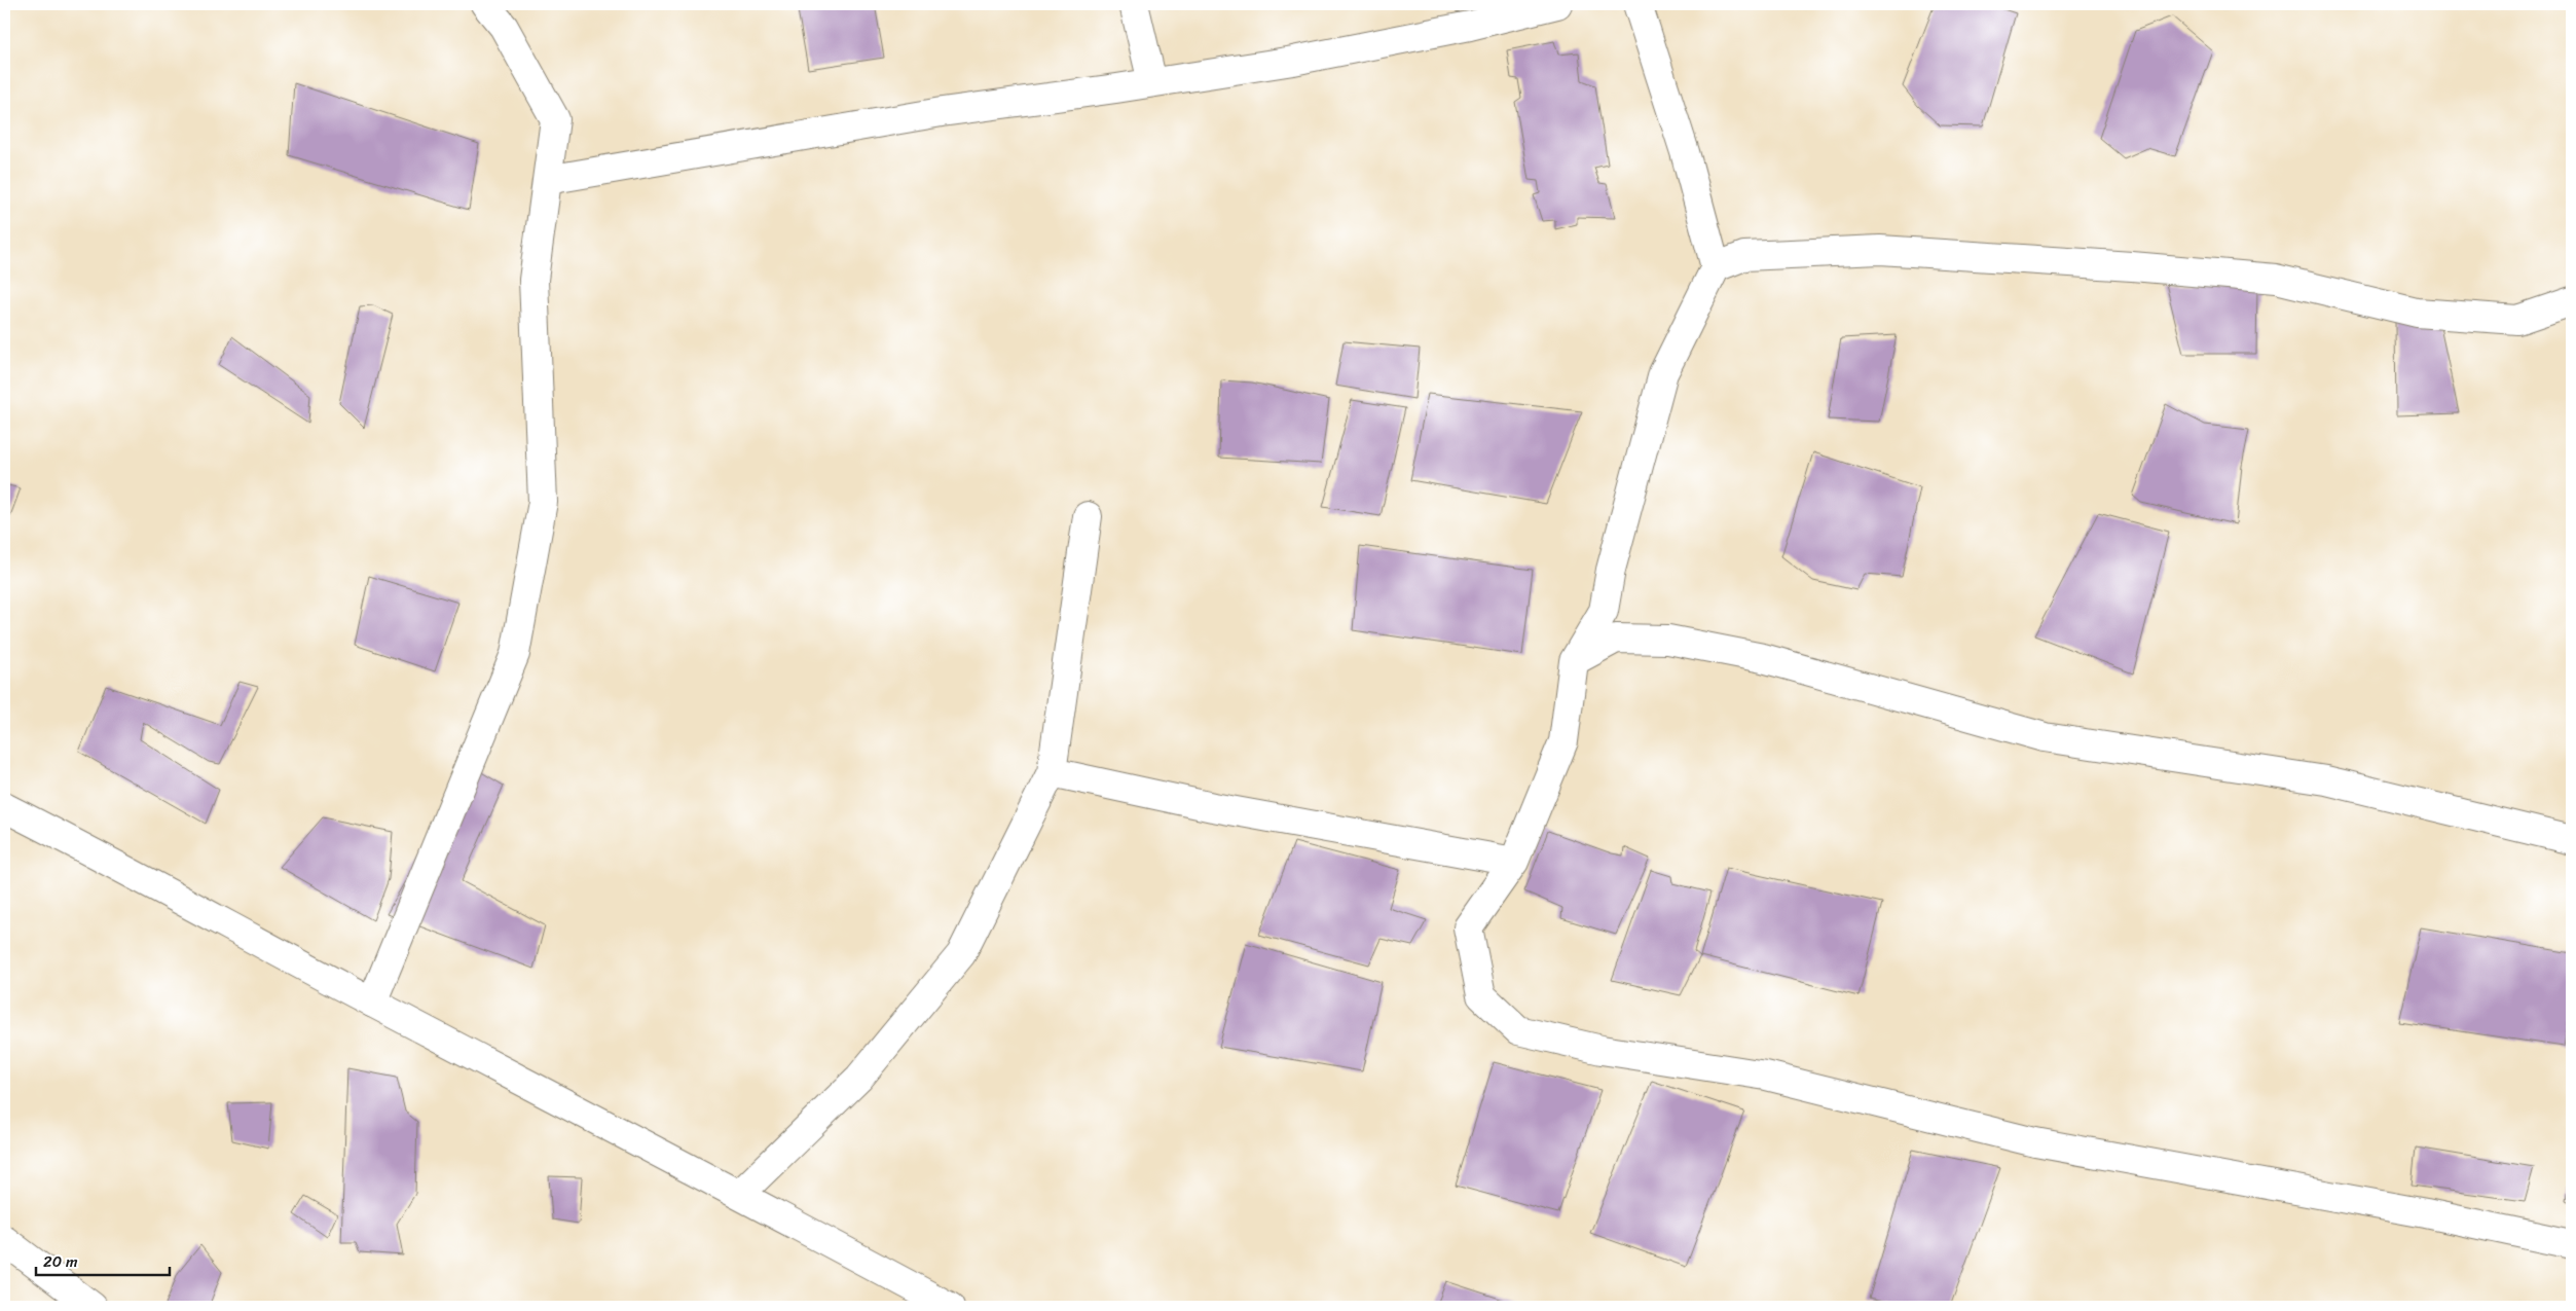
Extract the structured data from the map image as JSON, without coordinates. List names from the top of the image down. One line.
{"scale_bar":"20 m"}
